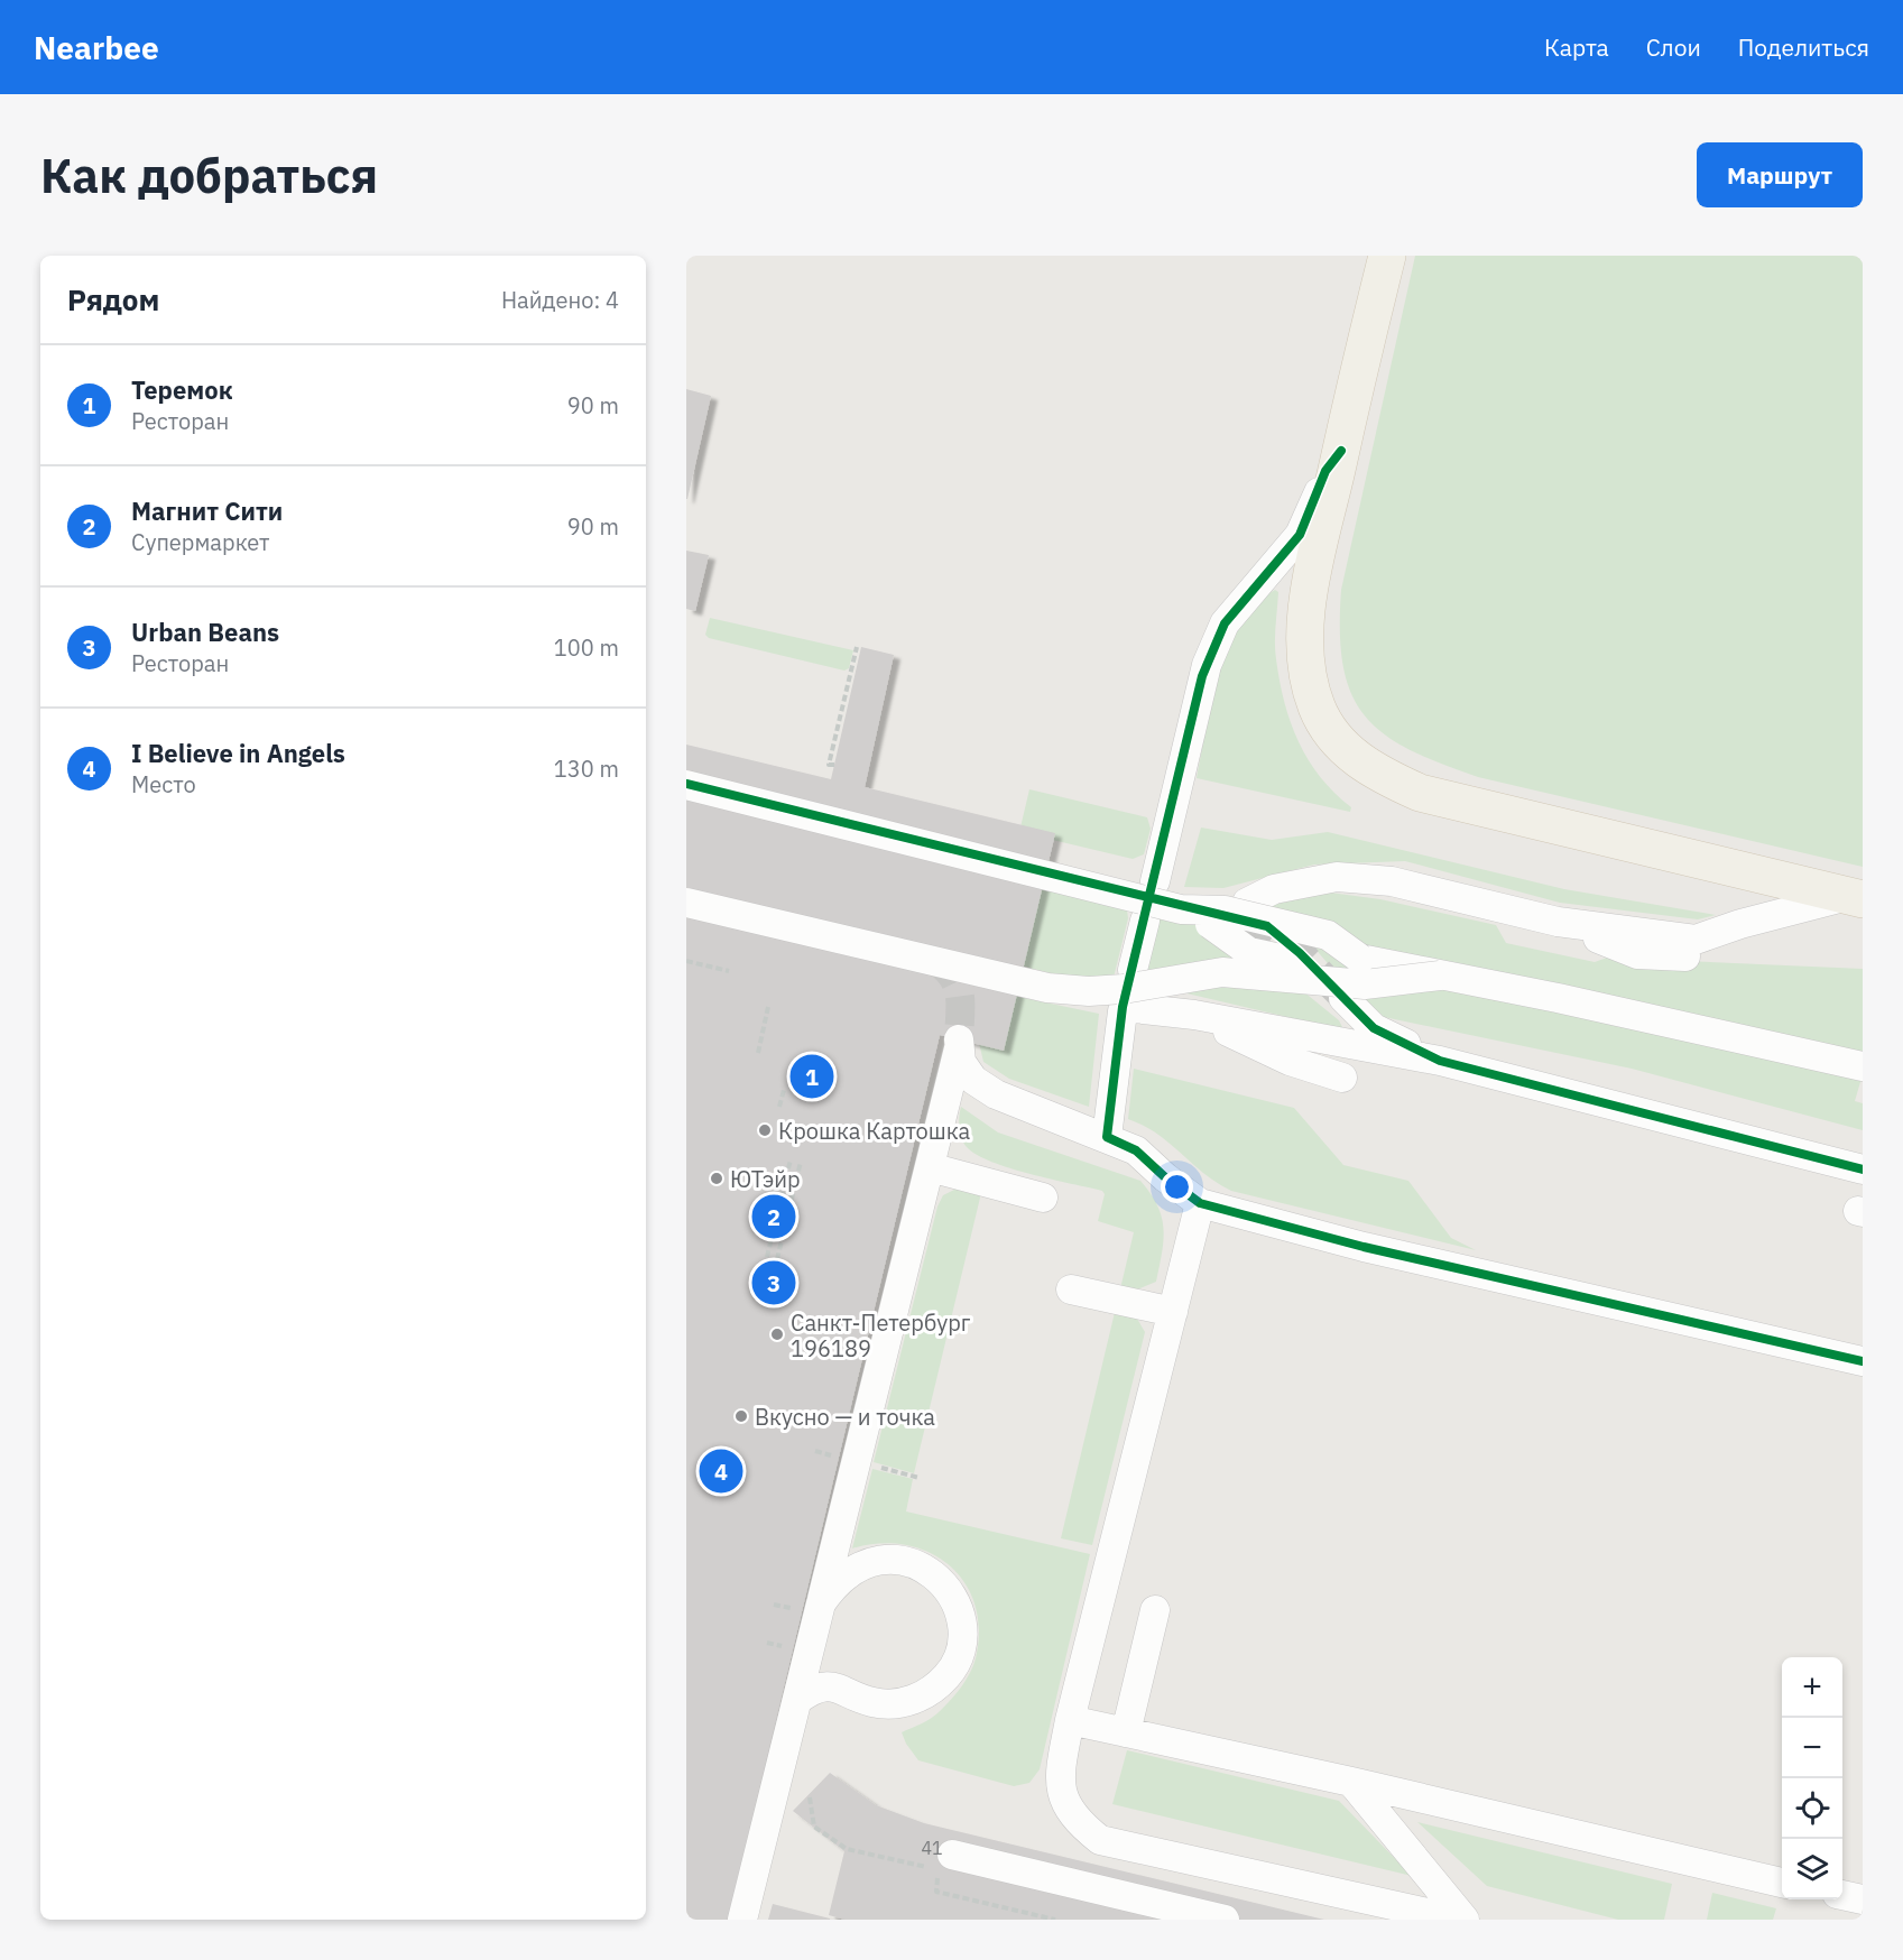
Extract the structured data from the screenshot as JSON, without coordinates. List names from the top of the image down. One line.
{"places":["Крошка Картошка","ЮТэйр","Санкт-Петербург 196189","Вкусно — и точка"],"house_numbers":["41"],"page":{"header":"Nearbee","nav":["Карта","Слои","Поделиться"],"buttons":"Маршрут","title":"Как добраться","heading":["Рядом","Найдено: 4"],"list":[{"mark":"1","name":"Теремок","note":"Ресторан","value":"90 m"},{"mark":"2","name":"Магнит Сити","note":"Супермаркет","value":"90 m"},{"mark":"3","name":"Urban Beans","note":"Ресторан","value":"100 m"},{"mark":"4","name":"I Believe in Angels","note":"Место","value":"130 m"}],"pins":["1","2","3","4"],"map_buttons":["+","−"]}}
